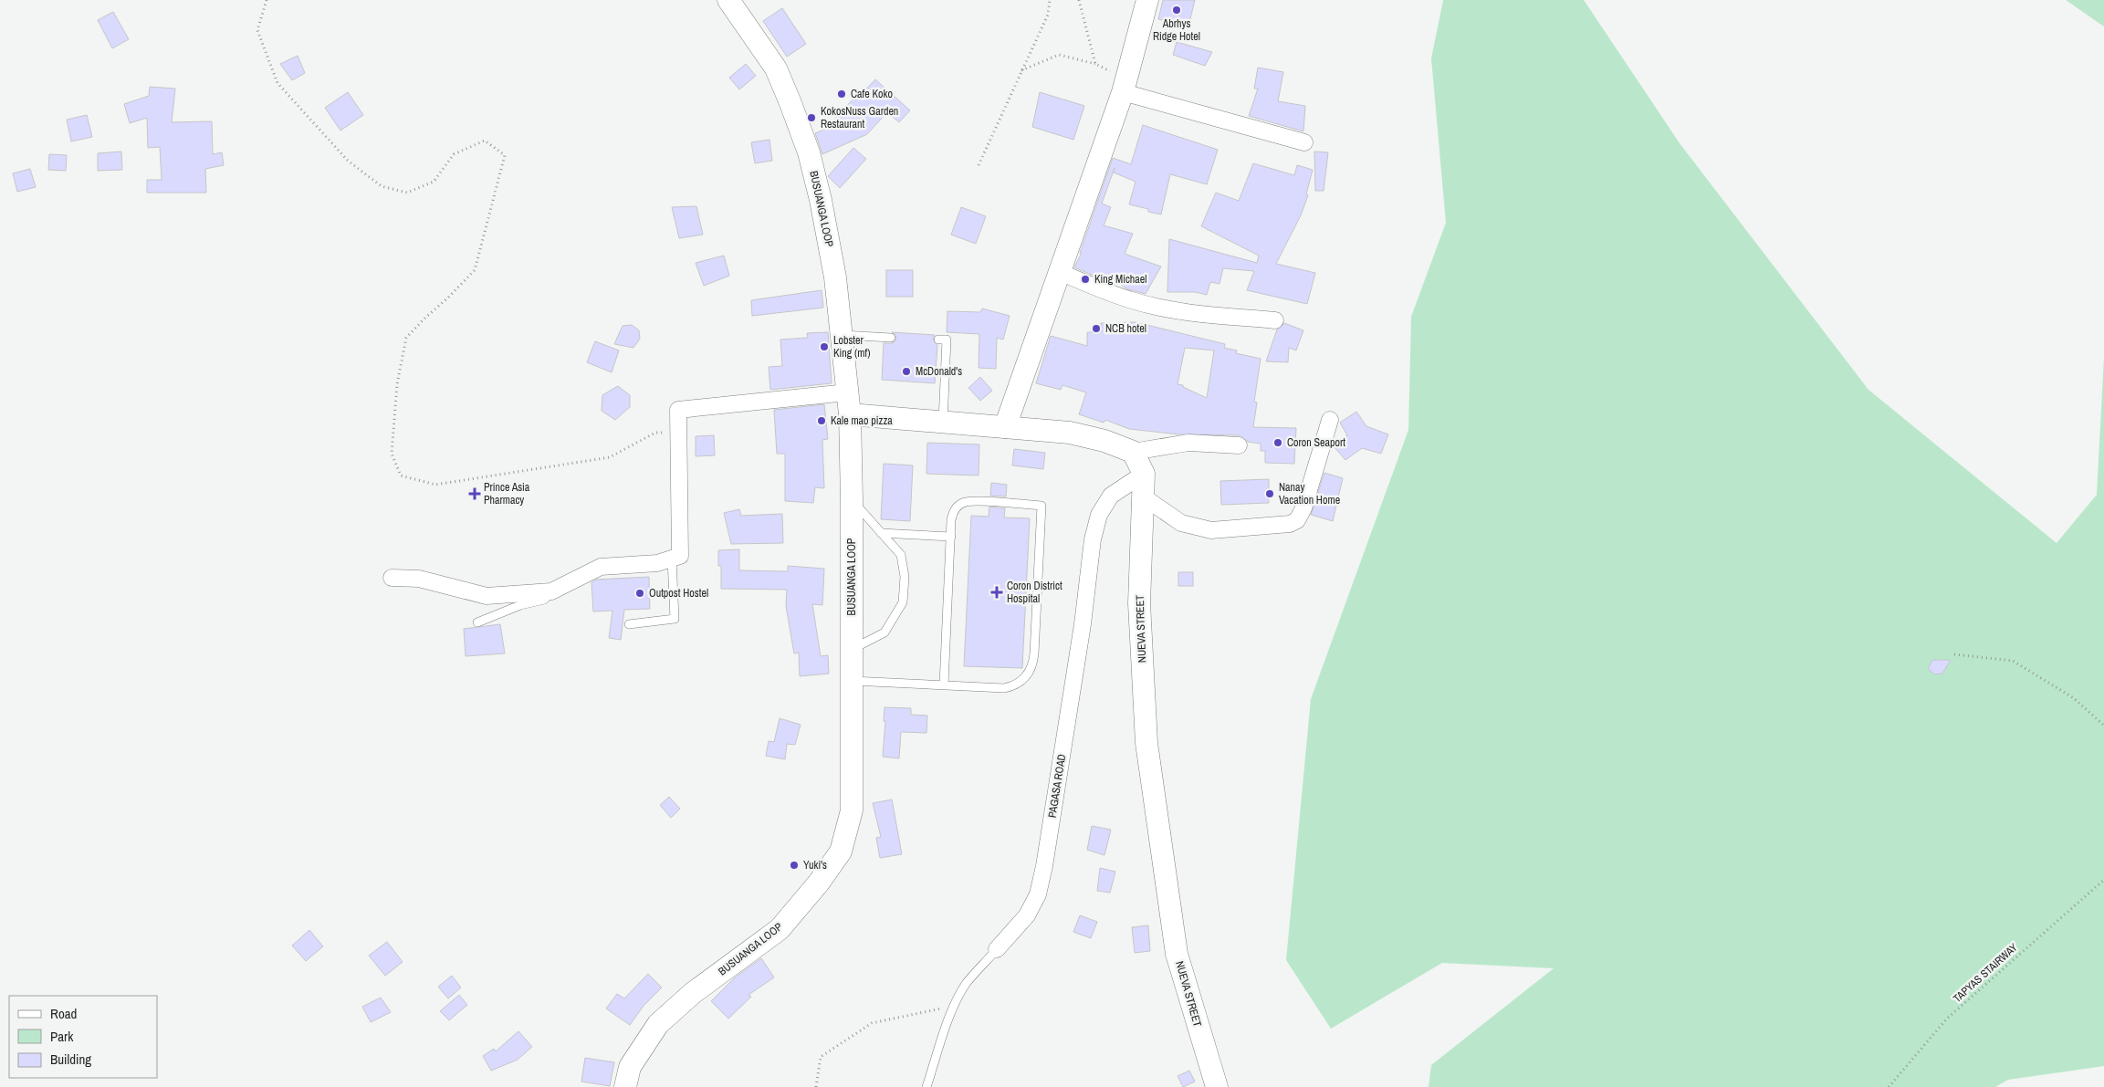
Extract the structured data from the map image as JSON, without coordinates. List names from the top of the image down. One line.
{"streets":{"main road":["BUSUANGA LOOP","NUEVA STREET"],"street":["PAGASA ROAD"],"path":["TAPYAS STAIRWAY"]},"crossings":[["NUEVA STREET","PAGASA ROAD"]],"places":{"other":["Abrhys Ridge Hotel","Cafe Koko","KokosNuss Garden Restaurant","King Michael","NCB hotel","Lobster King (mf)","McDonald's","Kale mao pizza","Coron Seaport","Nanay Vacation Home","Outpost Hostel","Yuki's"],"health":["Prince Asia Pharmacy","Coron District Hospital"]},"legend":["Road","Park","Building"]}
